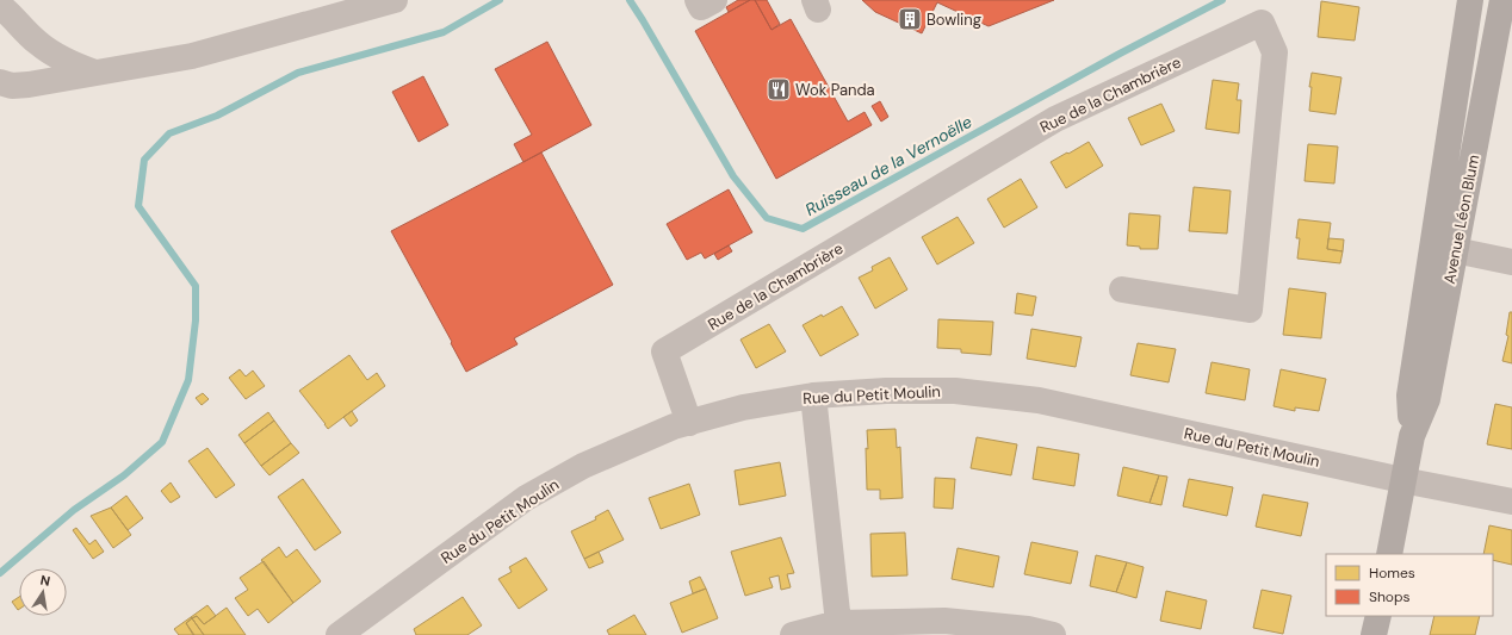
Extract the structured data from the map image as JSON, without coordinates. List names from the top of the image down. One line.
{"streets":{"main road":["Avenue Léon Blum"],"street":["Rue de la Chambrière","Rue du Petit Moulin"]},"crossings":[["Rue de la Chambrière","Rue du Petit Moulin"],["Avenue Léon Blum","Rue du Petit Moulin"]],"water":["Ruisseau de la Vernoëlle"],"places":{"building":["Bowling"],"restaurant":["Wok Panda"]},"legend":["Homes","Shops"],"north":"top"}
